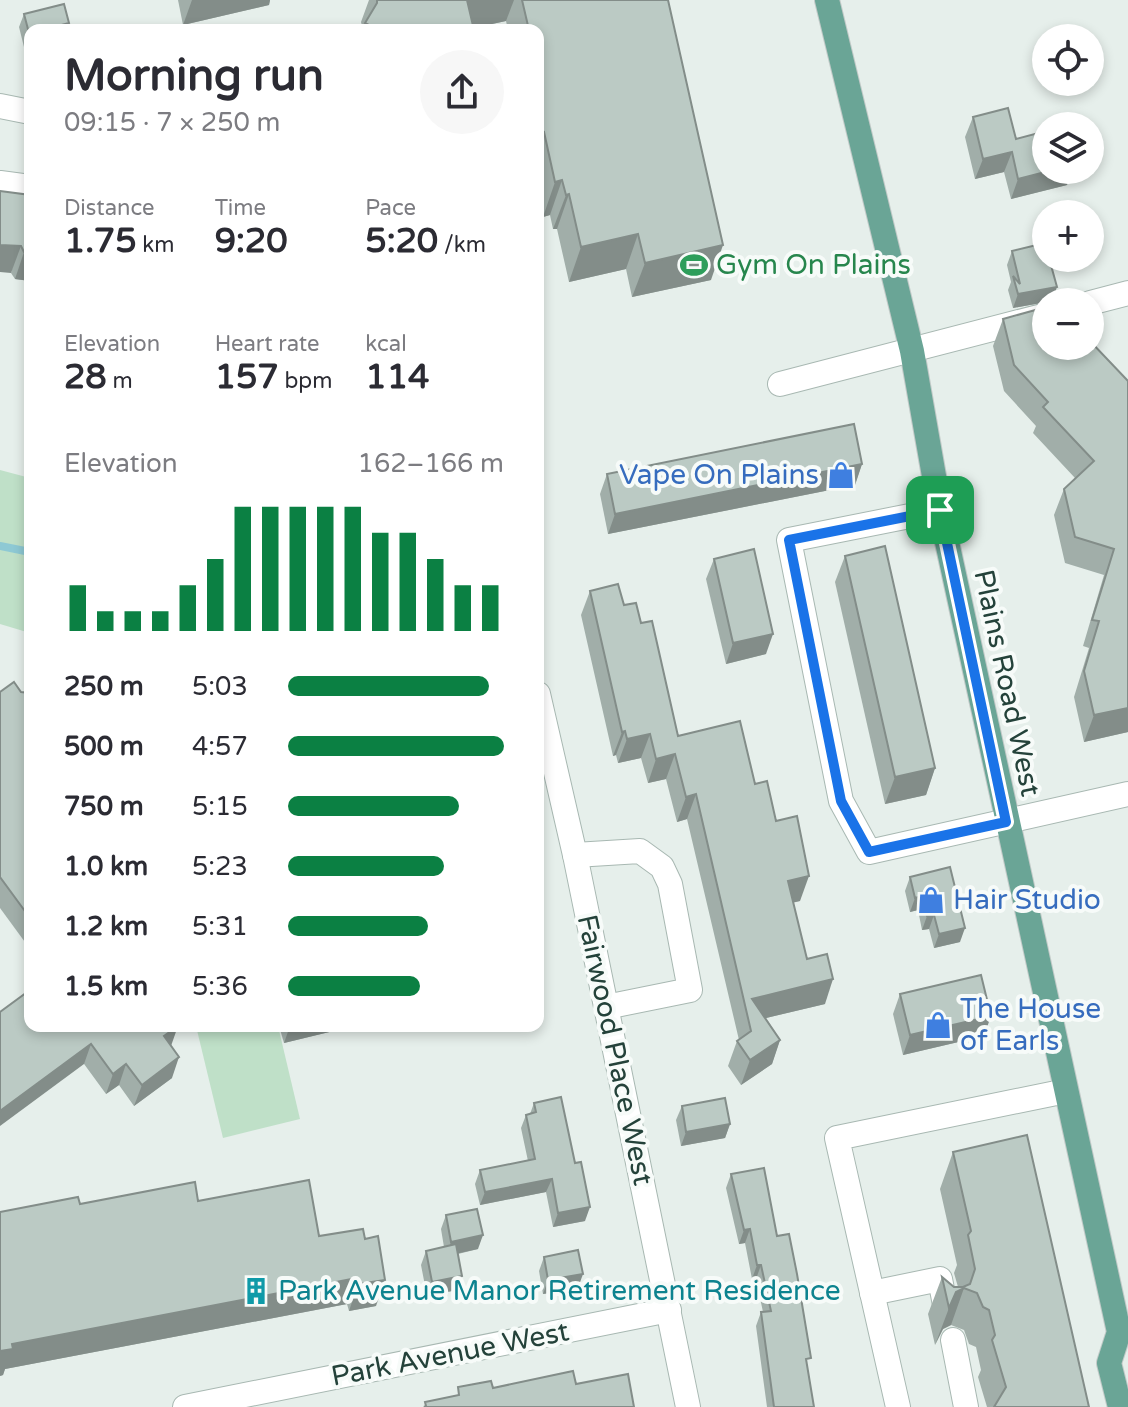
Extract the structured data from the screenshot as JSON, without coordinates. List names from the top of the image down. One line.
{"streets":{"main road":["Plains Road West"],"street":["Fairwood Place West","Park Avenue West"]},"crossings":[["Fairwood Place West","Park Avenue West"]],"places":{"sports":["Gym On Plains"],"shop":["Vape On Plains","Hair Studio","The House of Earls"],"building":["Park Avenue Manor Retirement Residence"]},"page":{"map_buttons":["+","−"],"heading":["Morning run","09:15 · 7 × 250 m"],"stats":[["Distance","1.75 km"],["Time","9:20"],["Pace","5:20 /km"],["Elevation","28 m"],["Heart rate","157 bpm"],["kcal","114"]],"chart":["Elevation","162–166 m"],"list":[{"name":"250 m","note":"5:03"},{"name":"500 m","note":"4:57"},{"name":"750 m","note":"5:15"},{"name":"1.0 km","note":"5:23"},{"name":"1.2 km","note":"5:31"},{"name":"1.5 km","note":"5:36"}]}}
